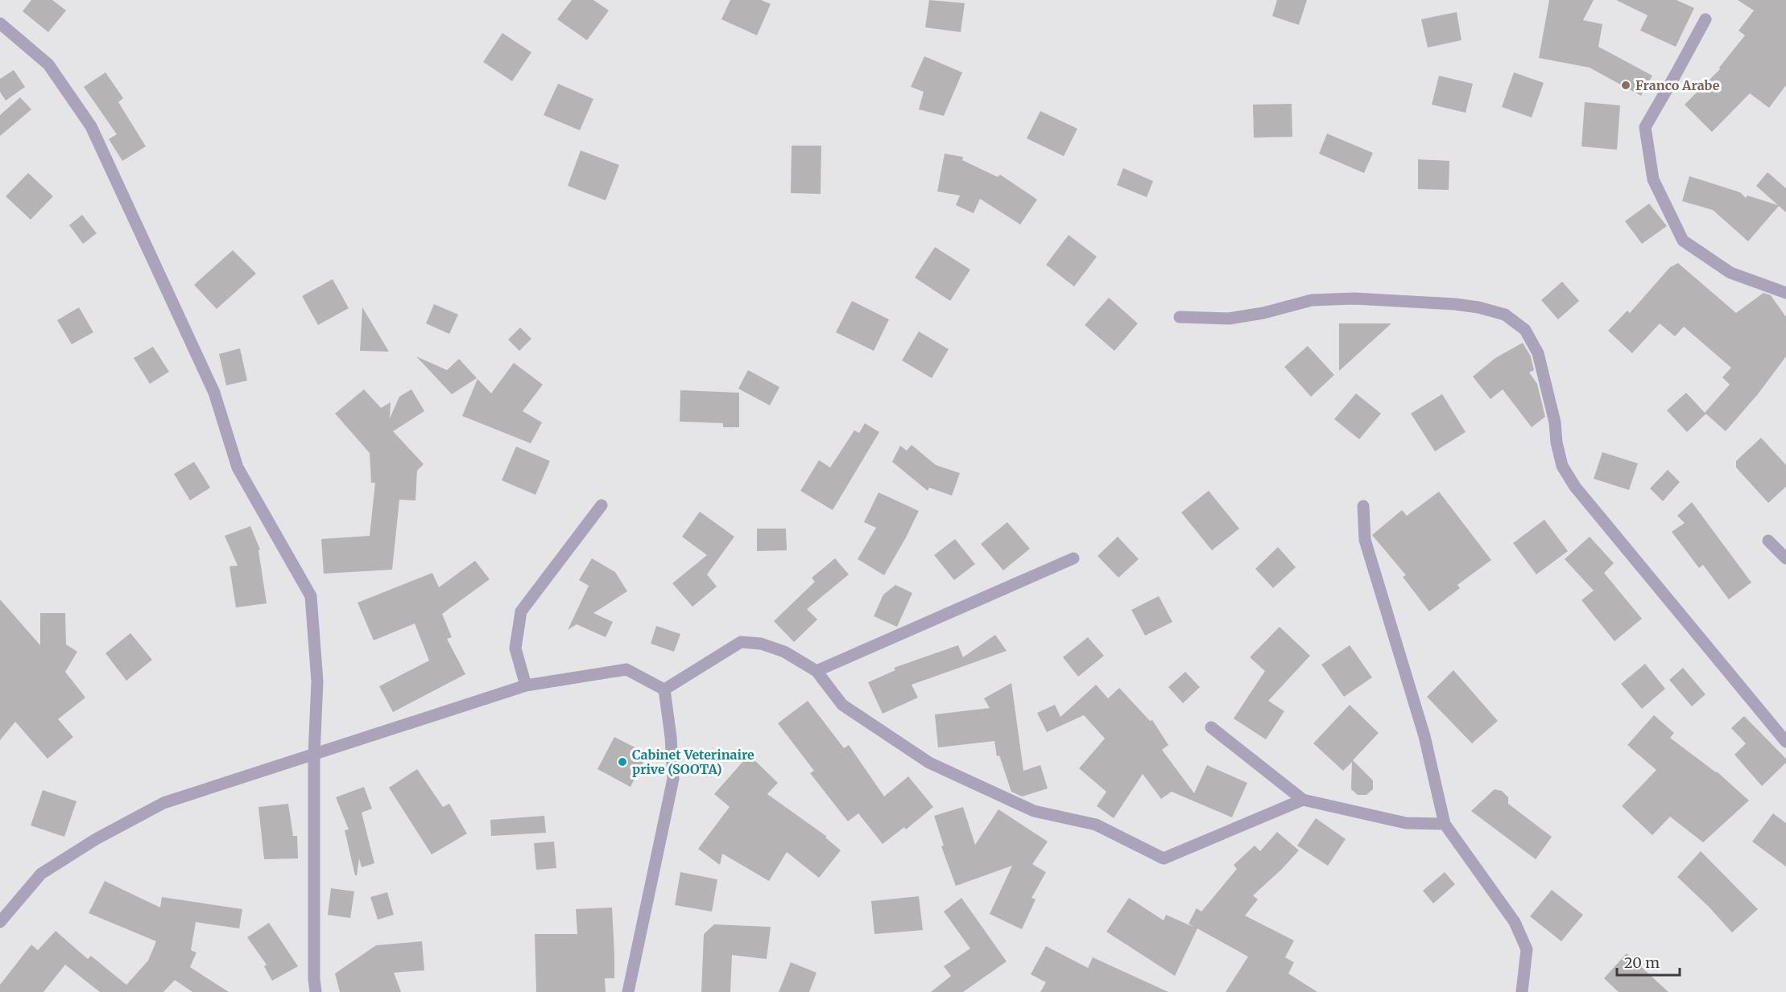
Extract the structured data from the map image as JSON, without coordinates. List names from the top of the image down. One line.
{"places":["Franco Arabe","Cabinet Veterinaire prive (SOOTA)"],"scale_bar":"20 m"}
